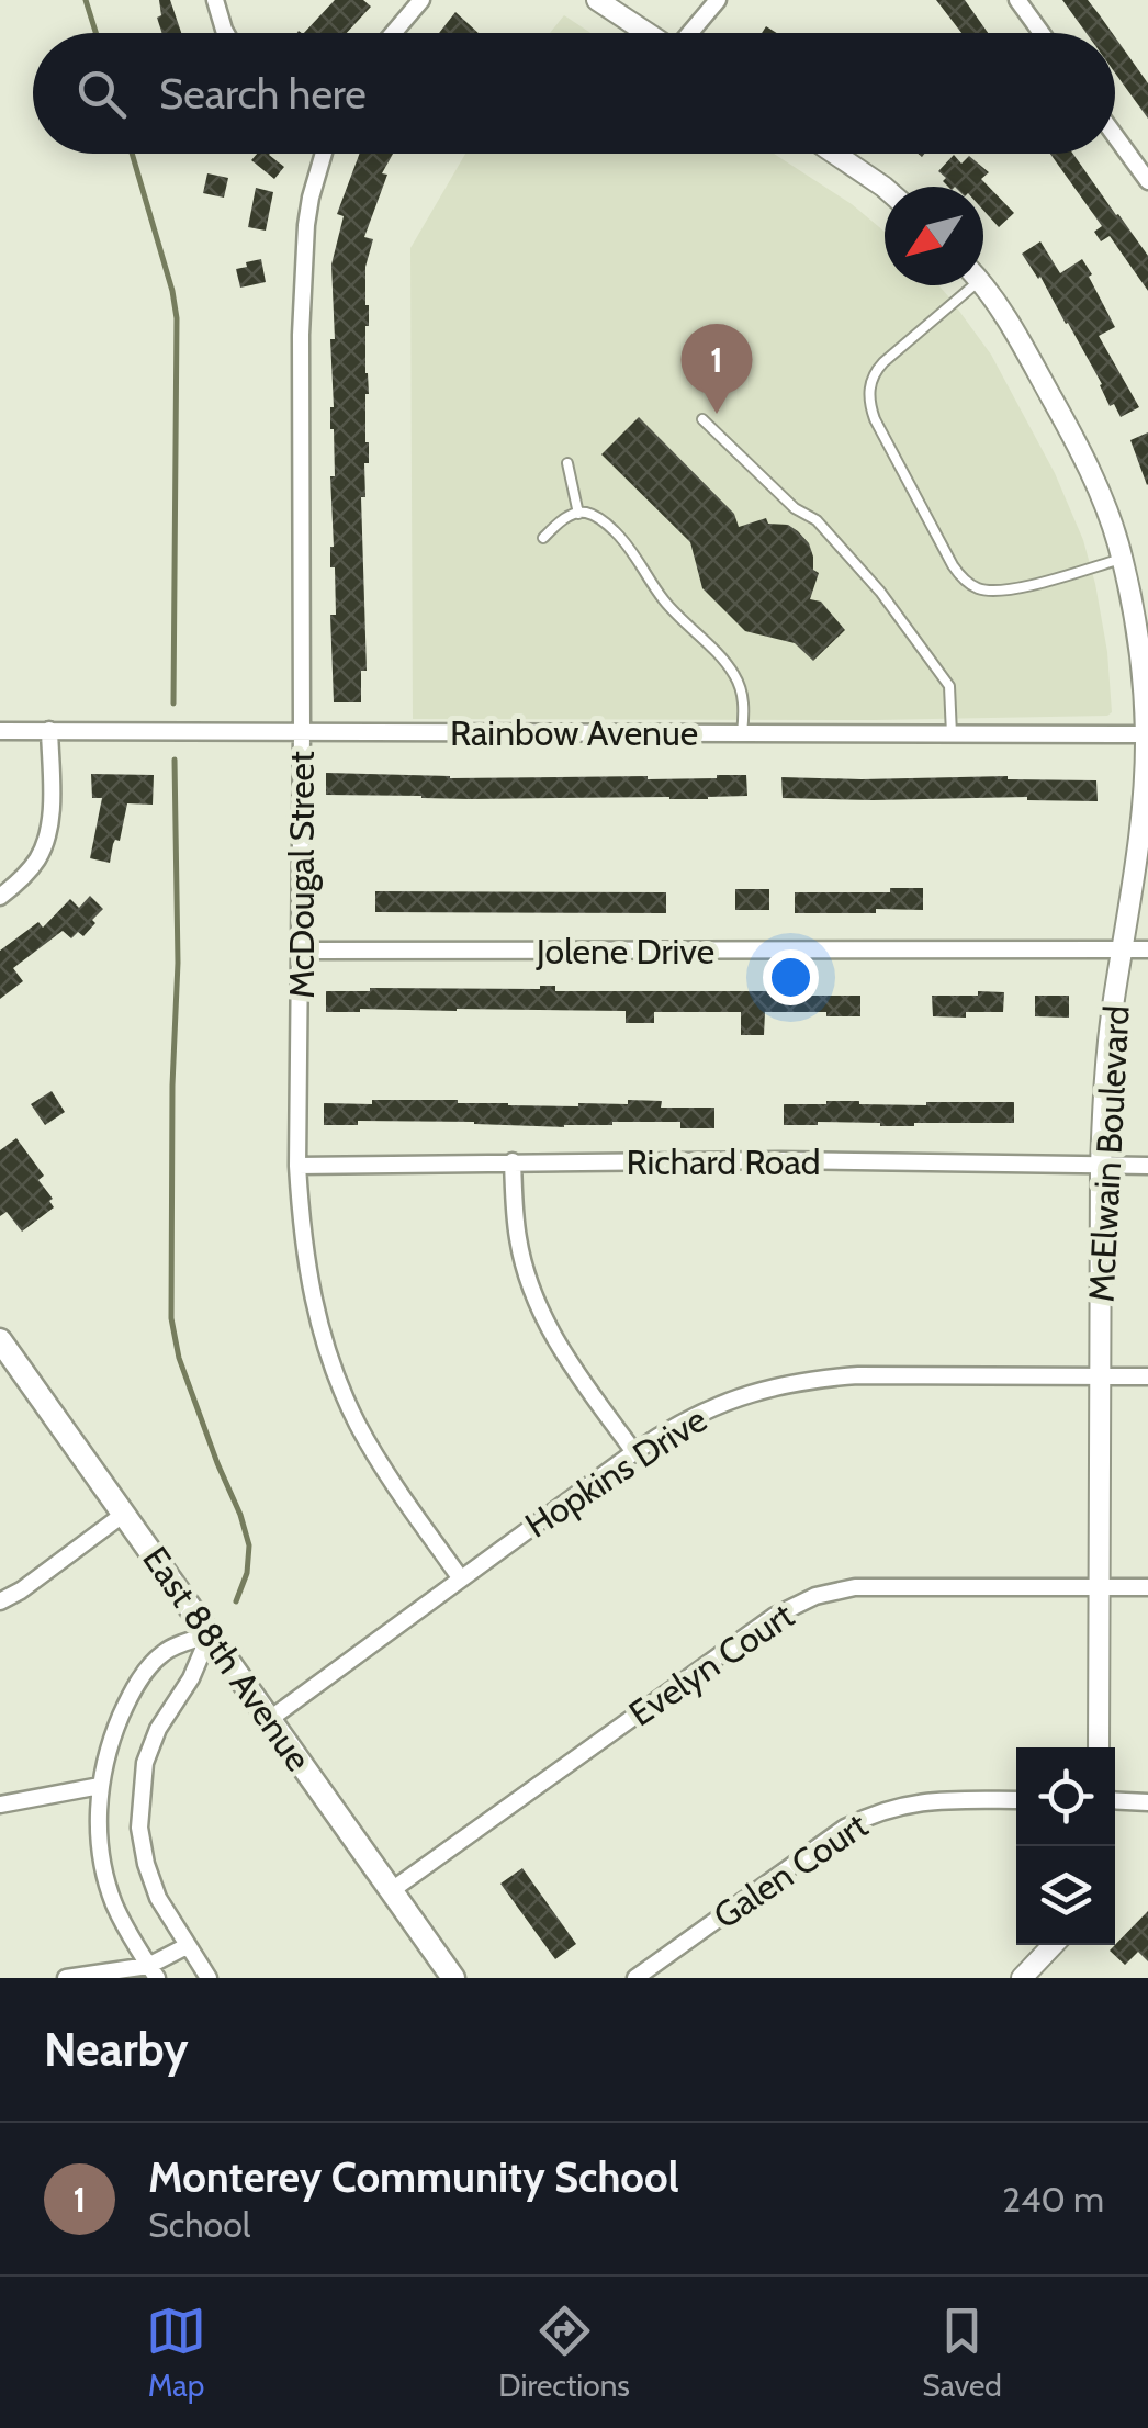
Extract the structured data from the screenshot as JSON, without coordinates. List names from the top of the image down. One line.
{"streets":{"main road":["East 88th Avenue"],"street":["Rainbow Avenue","McDougal Street","Jolene Drive","McElwain Boulevard","Richard Road","Hopkins Drive","Evelyn Court","Galen Court"]},"crossings":[["Rainbow Avenue","McDougal Street"],["Rainbow Avenue","McElwain Boulevard"],["McDougal Street","Jolene Drive"],["McDougal Street","Richard Road"],["McDougal Street","Hopkins Drive"],["Jolene Drive","McElwain Boulevard"],["McElwain Boulevard","Richard Road"],["McElwain Boulevard","Hopkins Drive"],["McElwain Boulevard","Evelyn Court"],["Hopkins Drive","East 88th Avenue"],["East 88th Avenue","Evelyn Court"]],"north":"bottom left","page":{"search":"Search here","pins":"1","heading":"Nearby","list":[{"mark":"1","name":"Monterey Community School","note":"School","value":"240 m"}],"nav":["Map","Directions","Saved"]}}
